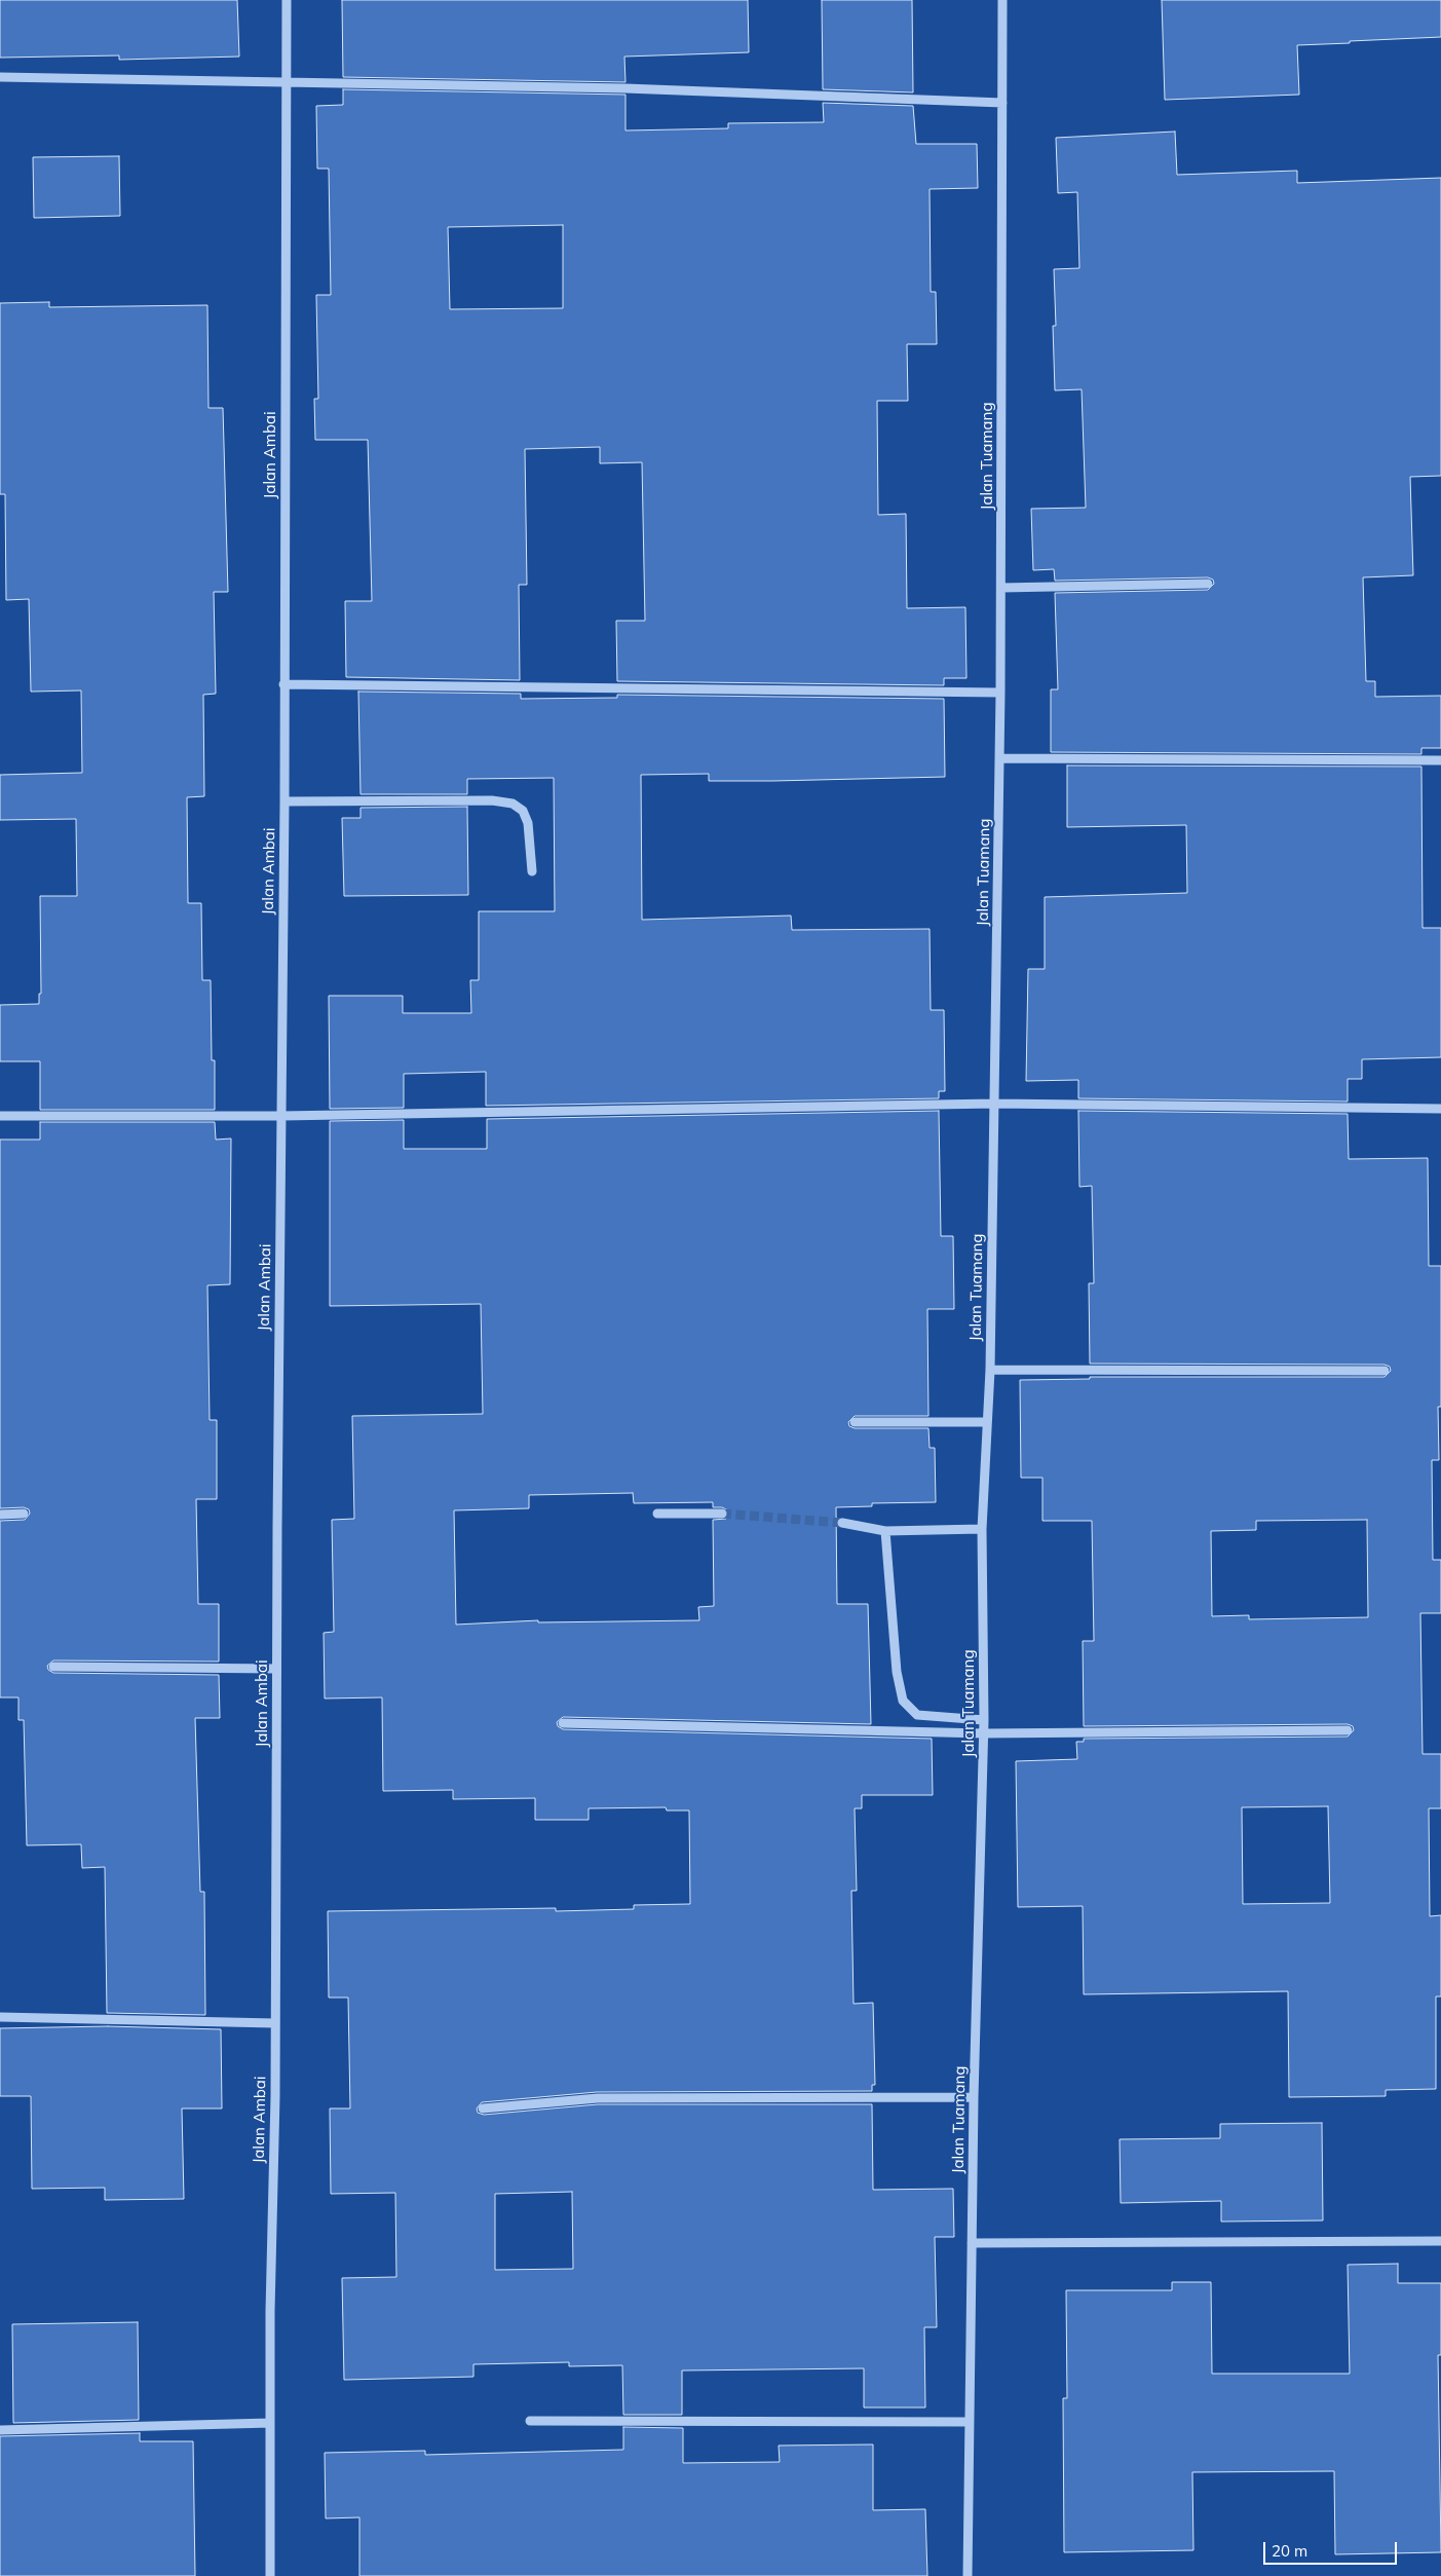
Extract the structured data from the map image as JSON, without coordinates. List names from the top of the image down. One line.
{"streets":{"street":["Jalan Ambai","Jalan Tuamang"]},"scale_bar":"20 m"}
